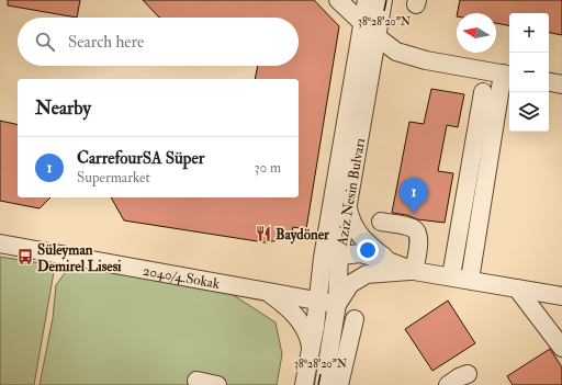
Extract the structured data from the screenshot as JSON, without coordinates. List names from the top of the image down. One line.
{"streets":{"street":["Aziz Nesin Bulvarı","2040/4.Sokak"]},"crossings":[["Aziz Nesin Bulvarı","2040/4.Sokak"]],"places":{"restaurant":["Baydöner"],"bus stop":["Süleyman Demirel Lisesi"]},"north":"left","page":{"map_buttons":["+","−"],"search":"Search here","heading":"Nearby","list":[{"mark":"1","name":"CarrefourSA Süper","note":"Supermarket","value":"30 m"}],"pins":"1"},"coordinates":["38°28'20\"N"]}
